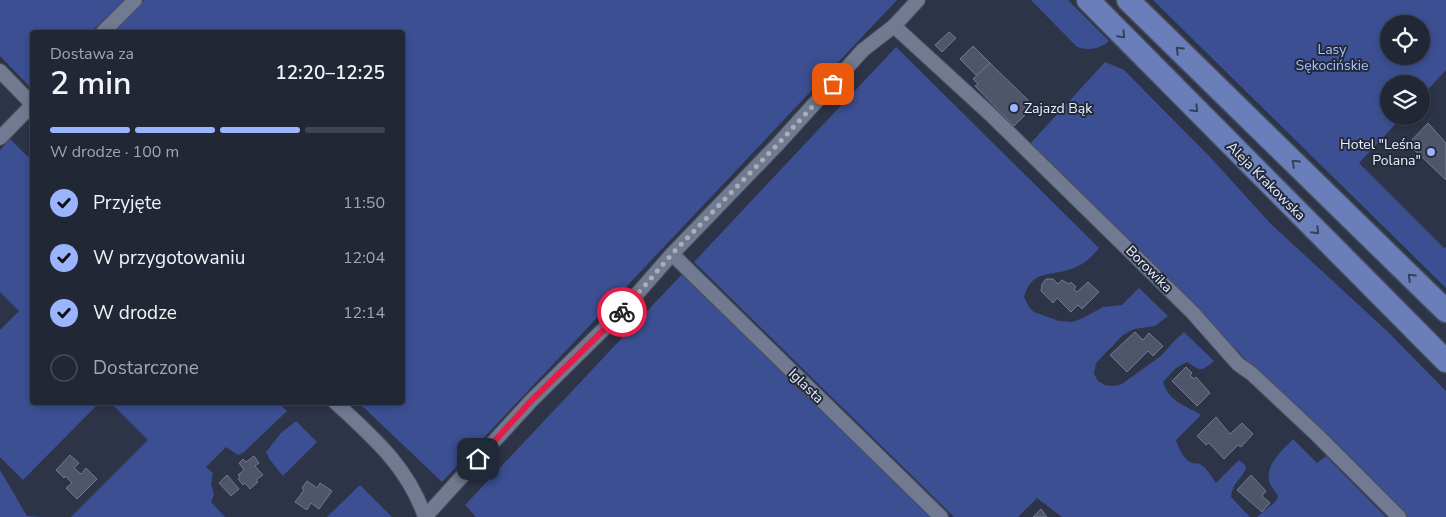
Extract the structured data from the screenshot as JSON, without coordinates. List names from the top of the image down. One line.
{"streets":{"main road":["Aleja Krakowska"],"street":["Borowika","Iglasta"]},"parks":["Lasy Sękocińskie"],"places":["Zajazd Bąk","Hotel \"Leśna Polana\""],"page":{"heading":["2 min","Dostawa za","12:20–12:25"],"bar":"W drodze · 100 m","list":[["Przyjęte","11:50"],["W przygotowaniu","12:04"],["W drodze","12:14"],"Dostarczone"]}}
